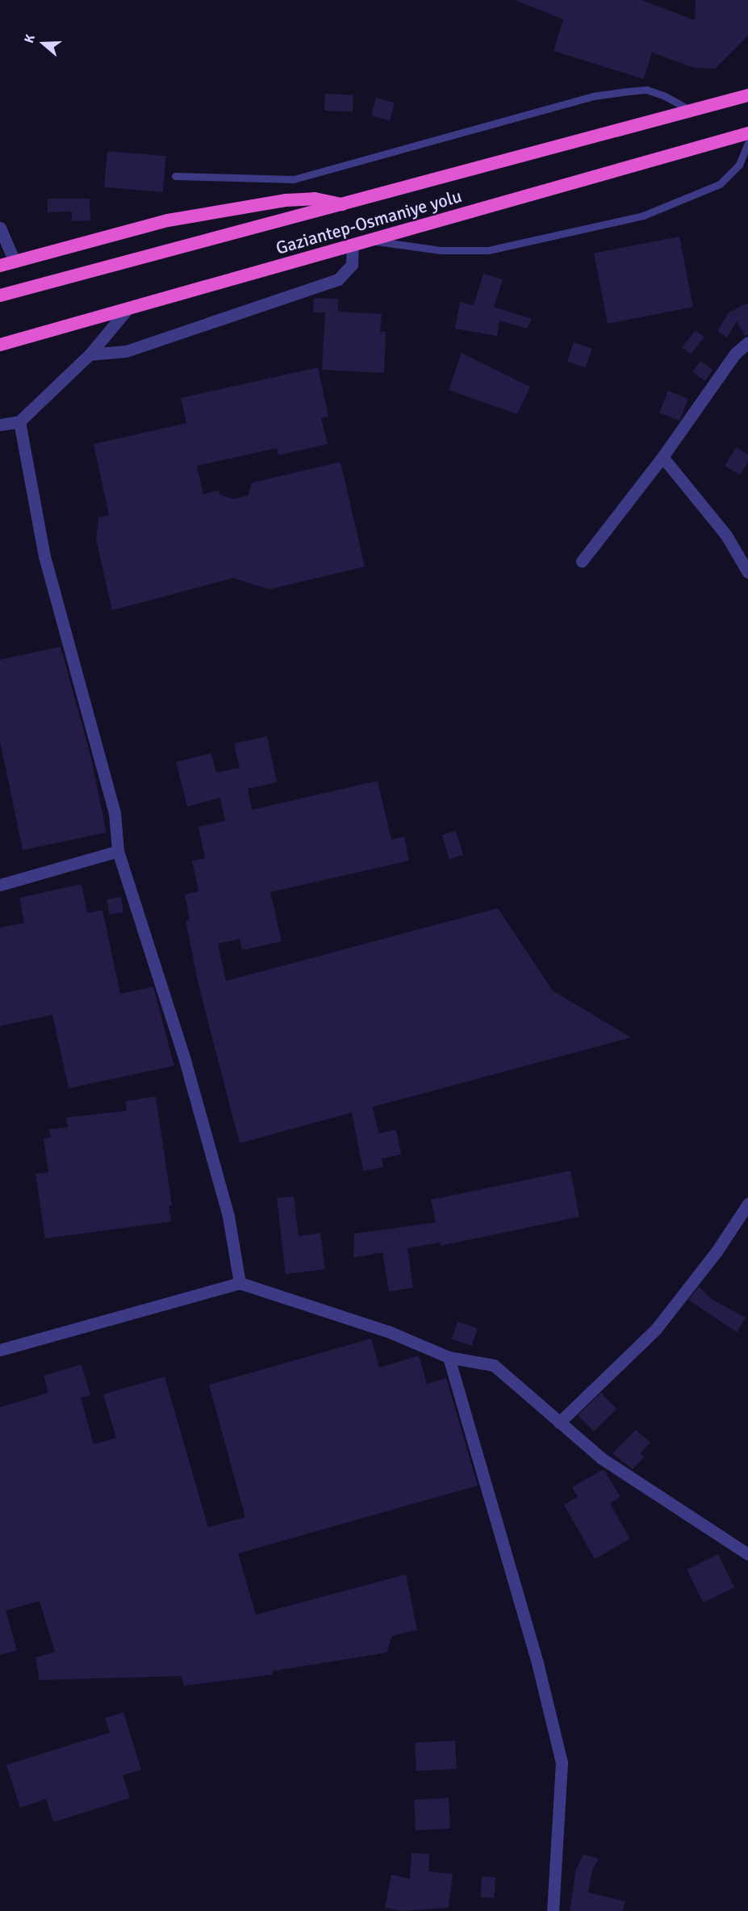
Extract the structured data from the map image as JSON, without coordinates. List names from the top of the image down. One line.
{"streets":{"highway":["Gaziantep-Osmaniye yolu"]},"north":"left"}
